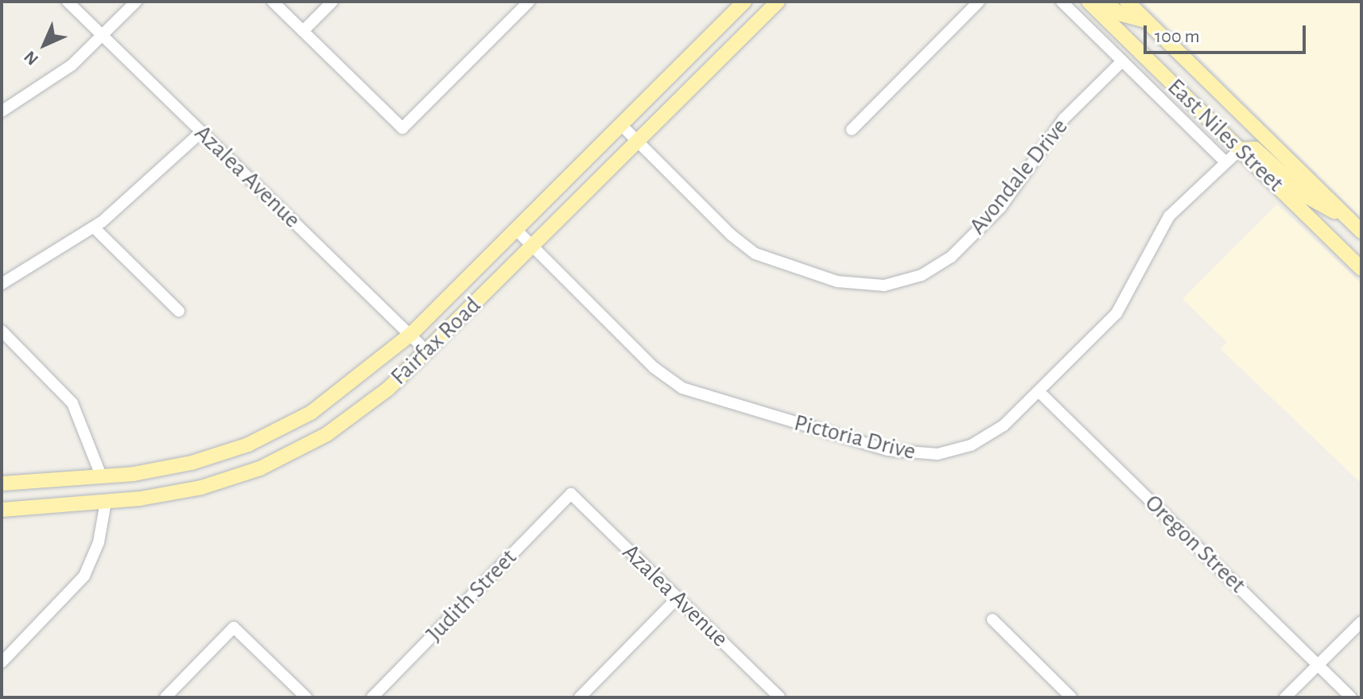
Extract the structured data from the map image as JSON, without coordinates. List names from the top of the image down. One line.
{"streets":{"main road":["East Niles Street","Fairfax Road"],"street":["Azalea Avenue","Avondale Drive","Pictoria Drive","Oregon Street","Judith Street"]},"crossings":[["East Niles Street","Pictoria Drive"],["Azalea Avenue","Fairfax Road"],["Azalea Avenue","Judith Street"],["Avondale Drive","Fairfax Road"],["Fairfax Road","Pictoria Drive"],["Pictoria Drive","Oregon Street"]],"scale_bar":"100 m","north":"bottom left"}
